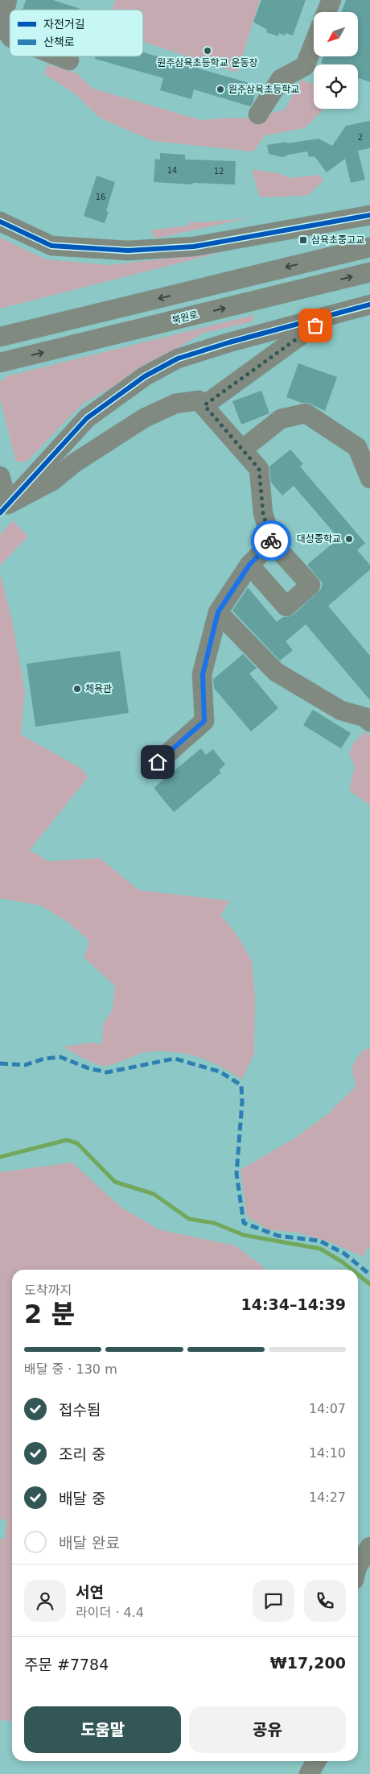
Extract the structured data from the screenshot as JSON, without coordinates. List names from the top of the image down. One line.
{"streets":{"street":["북원로"]},"places":{"other":["원주삼육초등학교 운동장","원주삼육초등학교","대성중학교","체육관"],"transit":["삼육초중고교"]},"house_numbers":["2","14","12","16"],"legend":["자전거길","산책로"],"north":"bottom left","page":{"heading":["2 분","도착까지","14:34–14:39"],"panel":["서연","라이더 · 4.4","주문 #7784","₩17,200"],"bar":"배달 중 · 130 m","list":[["접수됨","14:07"],["조리 중","14:10"],["배달 중","14:27"],"배달 완료"],"buttons":["도움말","공유"]}}
